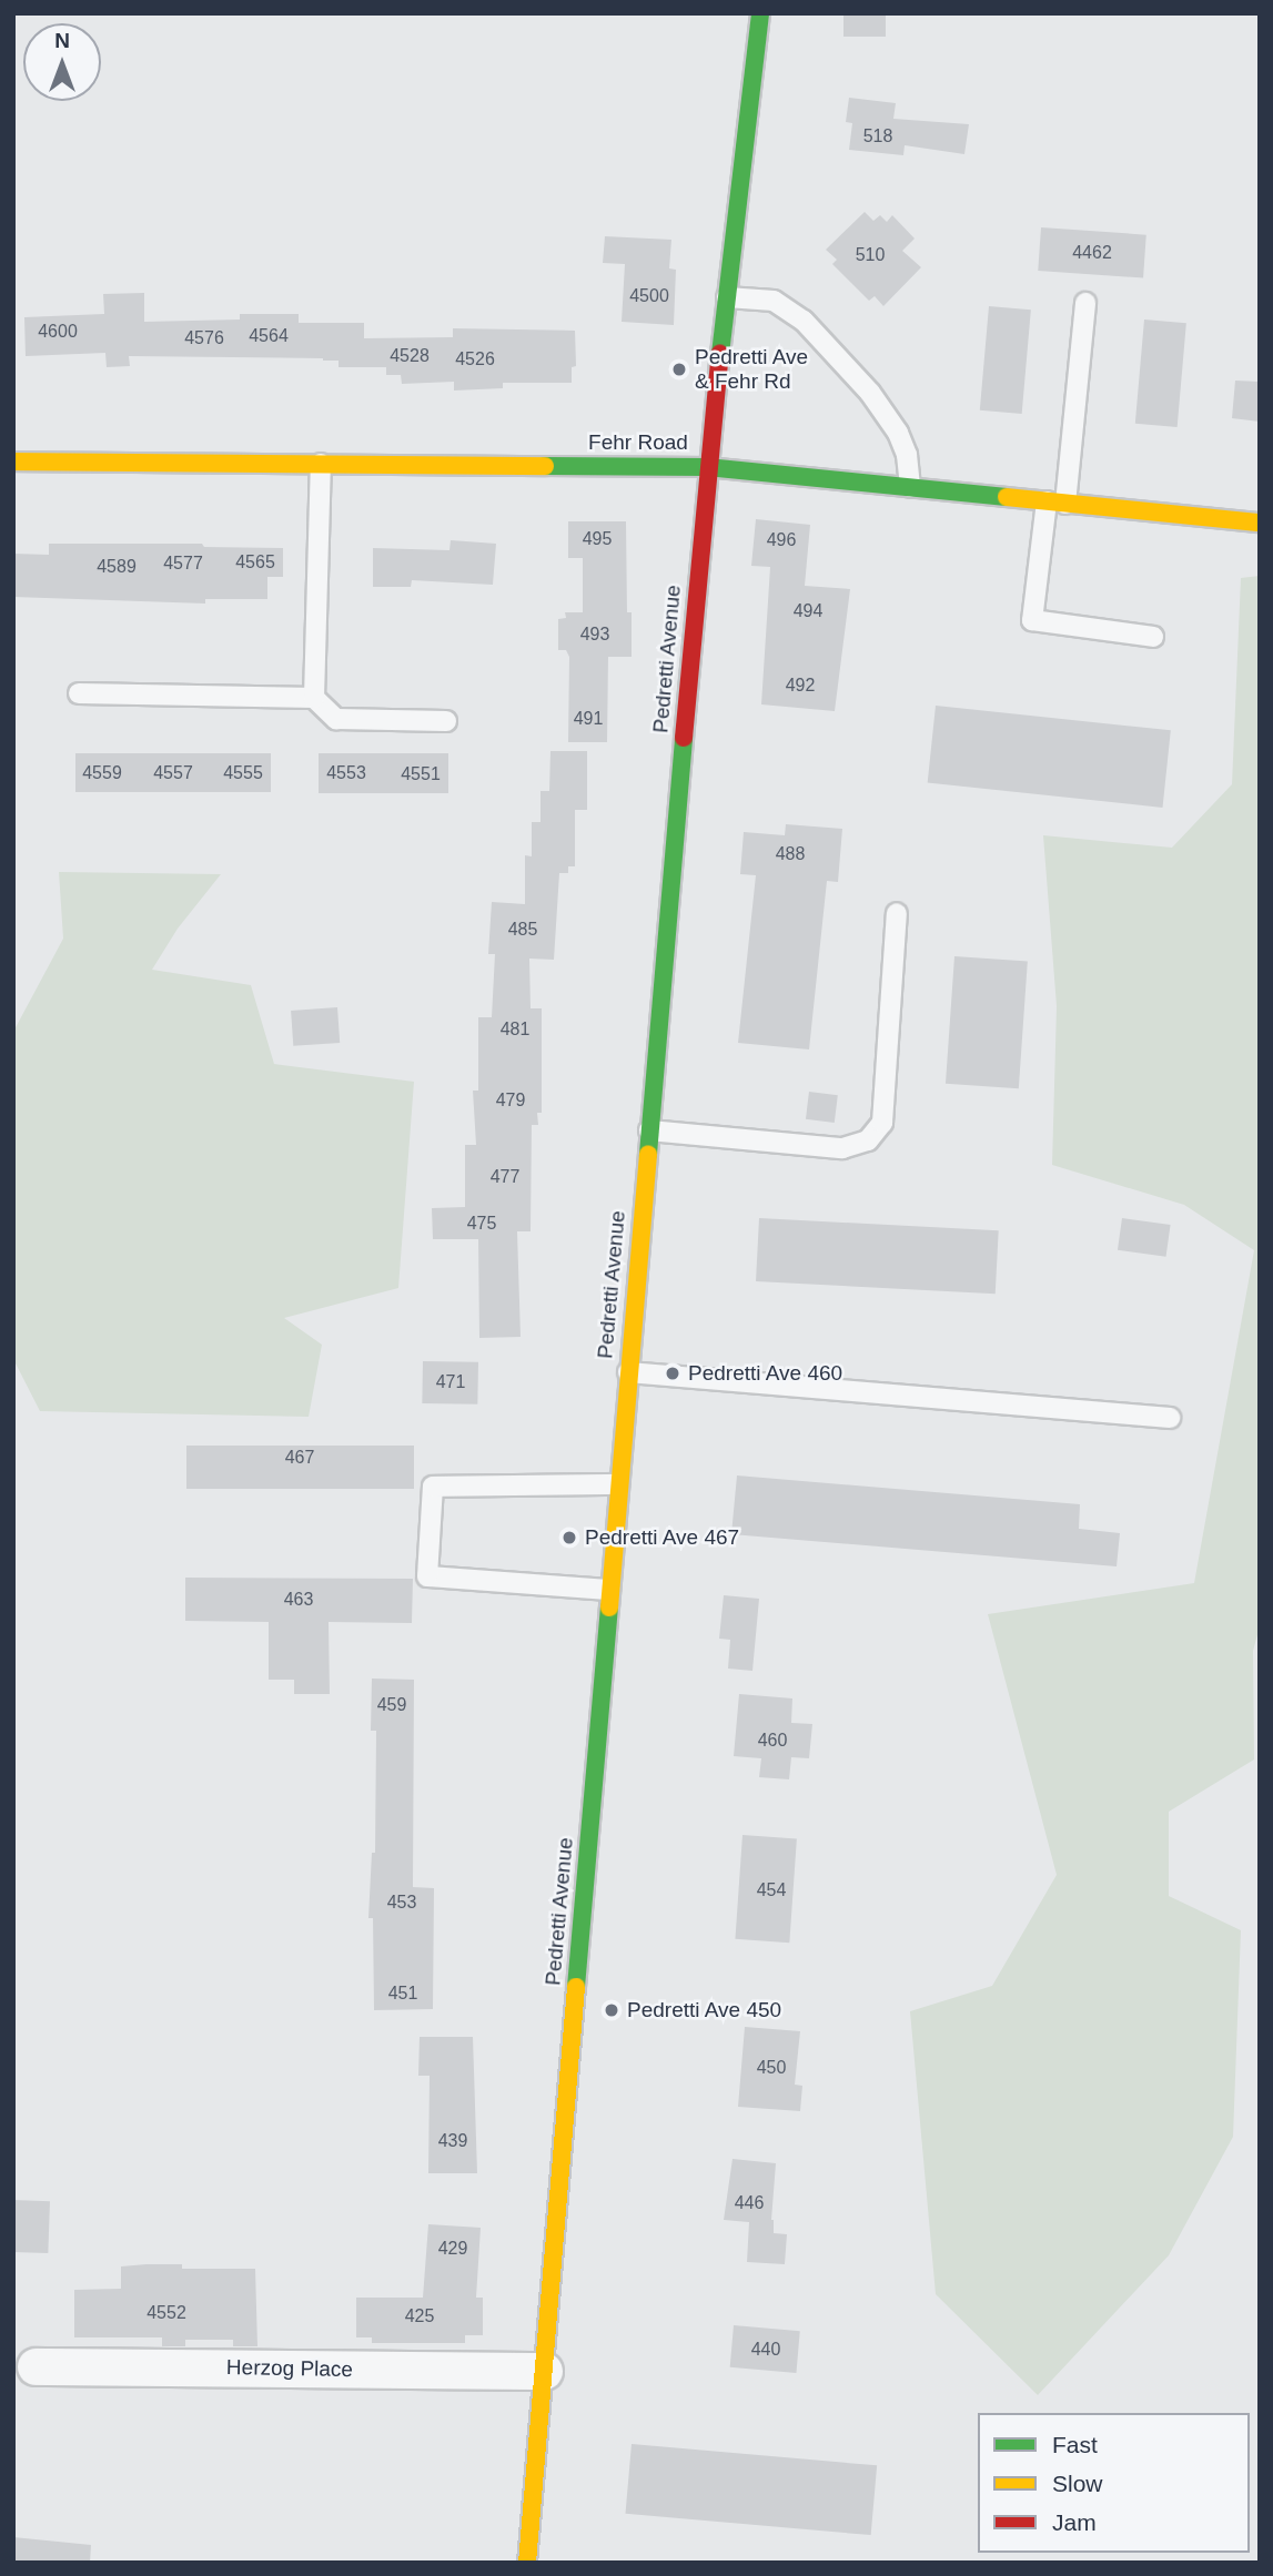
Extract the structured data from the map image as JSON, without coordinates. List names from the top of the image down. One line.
{"streets":{"street":["Fehr Road","Pedretti Avenue","Herzog Place"]},"crossings":[["Fehr Road","Pedretti Avenue"],["Pedretti Avenue","Herzog Place"]],"places":["Pedretti Ave & Fehr Rd","Pedretti Ave 460","Pedretti Ave 467","Pedretti Ave 450"],"house_numbers":["518","4462","510","4500","4600","4564","4576","4528","4526","495","496","4565","4577","4589","494","493","492","491","4559","4557","4555","4553","4551","488","485","481","479","477","475","471","467","463","459","460","454","453","451","450","439","446","429","4552","425","440"],"legend":["Fast","Slow","Jam"],"north":"top"}
